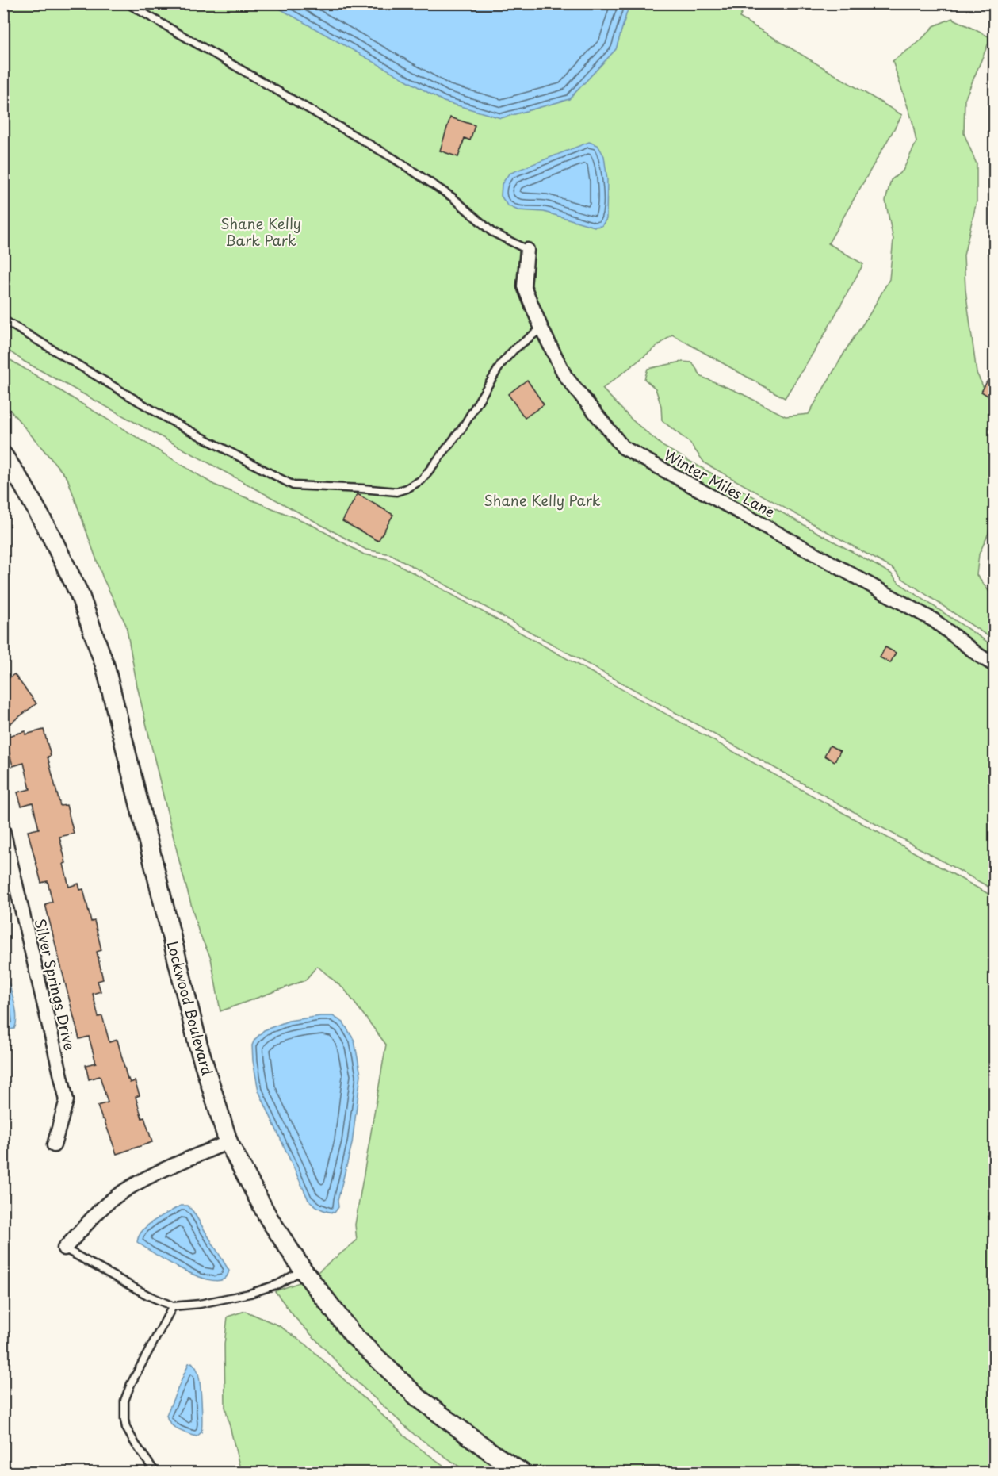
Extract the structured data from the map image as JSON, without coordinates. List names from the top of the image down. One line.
{"streets":{"street":["Winter Miles Lane","Silver Springs Drive","Lockwood Boulevard"]},"parks":["Shane Kelly Bark Park","Shane Kelly Park"]}
